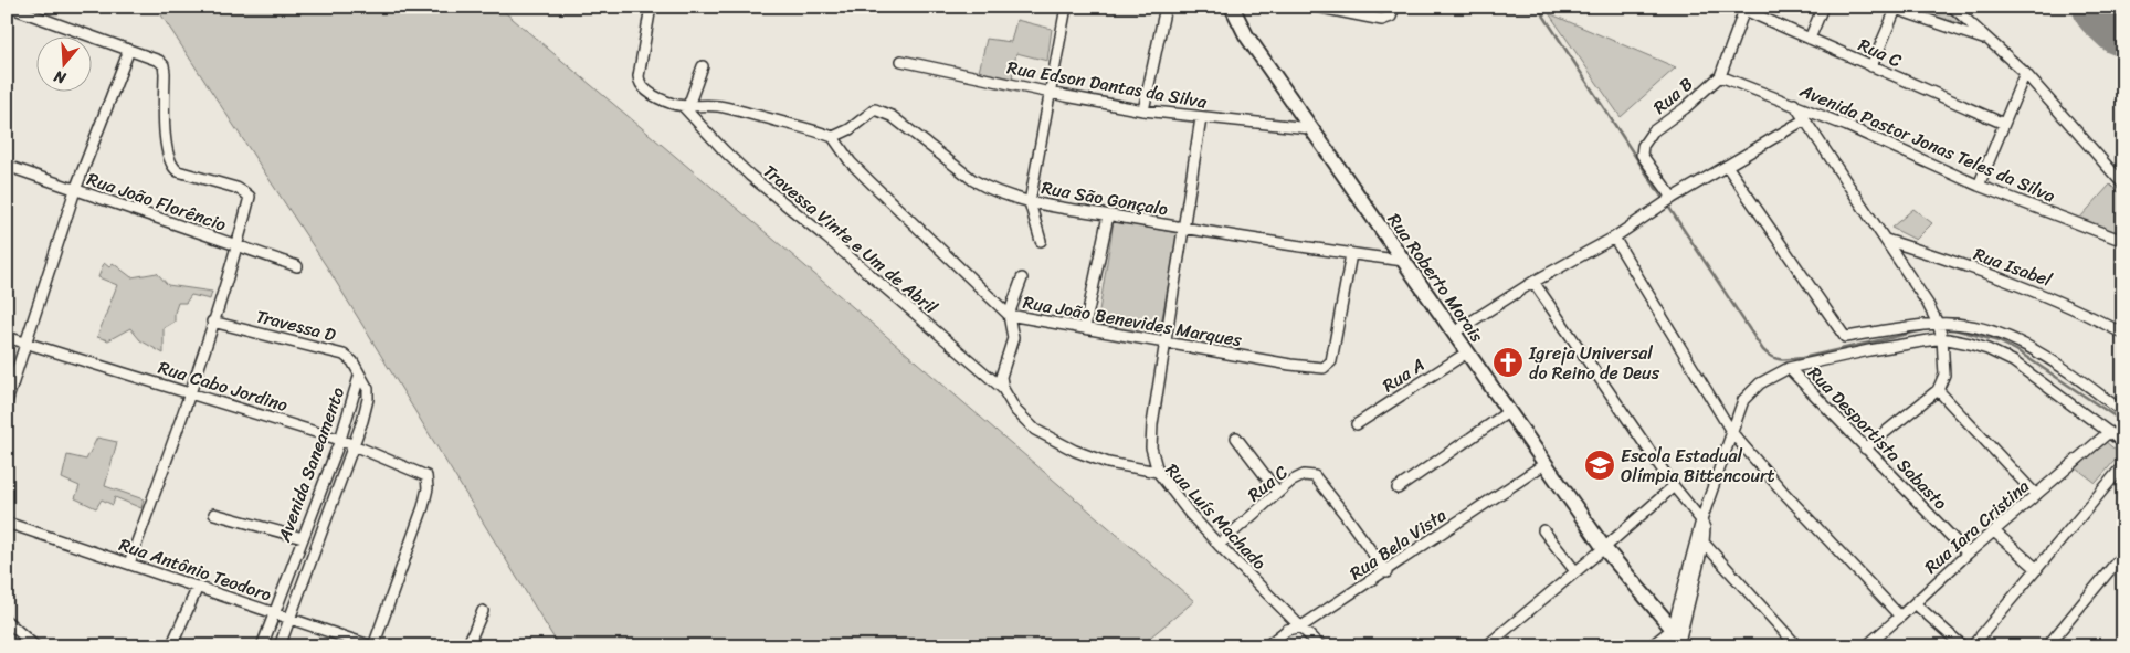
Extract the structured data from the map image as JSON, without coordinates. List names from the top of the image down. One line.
{"streets":{"street":["Rua C","Rua Edson Dantas da Silva","Rua B","Avenida Pastor Jonas Teles da Silva","Rua São Gonçalo","Rua João Florêncio","Travessa Vinte e Um de Abril","Rua Isabel","Rua Roberto Morais","Rua João Benevides Marques","Travessa D","Rua A","Rua Cabo Jordino","Rua Desportista Sabasto","Avenida Saneamento","Rua Luís Machado","Rua Iara Cristina","Rua Bela Vista","Rua Antônio Teodoro"]},"crossings":[["Rua C","Rua B"],["Rua C","Rua Luís Machado"],["Rua C","Rua Bela Vista"],["Rua Edson Dantas da Silva","Rua Roberto Morais"],["Rua B","Avenida Pastor Jonas Teles da Silva"],["Rua São Gonçalo","Rua Roberto Morais"],["Rua São Gonçalo","Rua João Benevides Marques"],["Travessa Vinte e Um de Abril","Rua Luís Machado"],["Rua Roberto Morais","Rua A"],["Rua Roberto Morais","Rua Bela Vista"],["Travessa D","Avenida Saneamento"],["Rua Cabo Jordino","Avenida Saneamento"],["Rua Cabo Jordino","Rua Antônio Teodoro"],["Rua Desportista Sabasto","Rua Iara Cristina"],["Avenida Saneamento","Rua Antônio Teodoro"],["Rua Luís Machado","Rua Bela Vista"]],"places":{"church":["Igreja Universal do Reino de Deus"],"school or university":["Escola Estadual Olímpia Bittencourt"]},"north":"bottom"}
